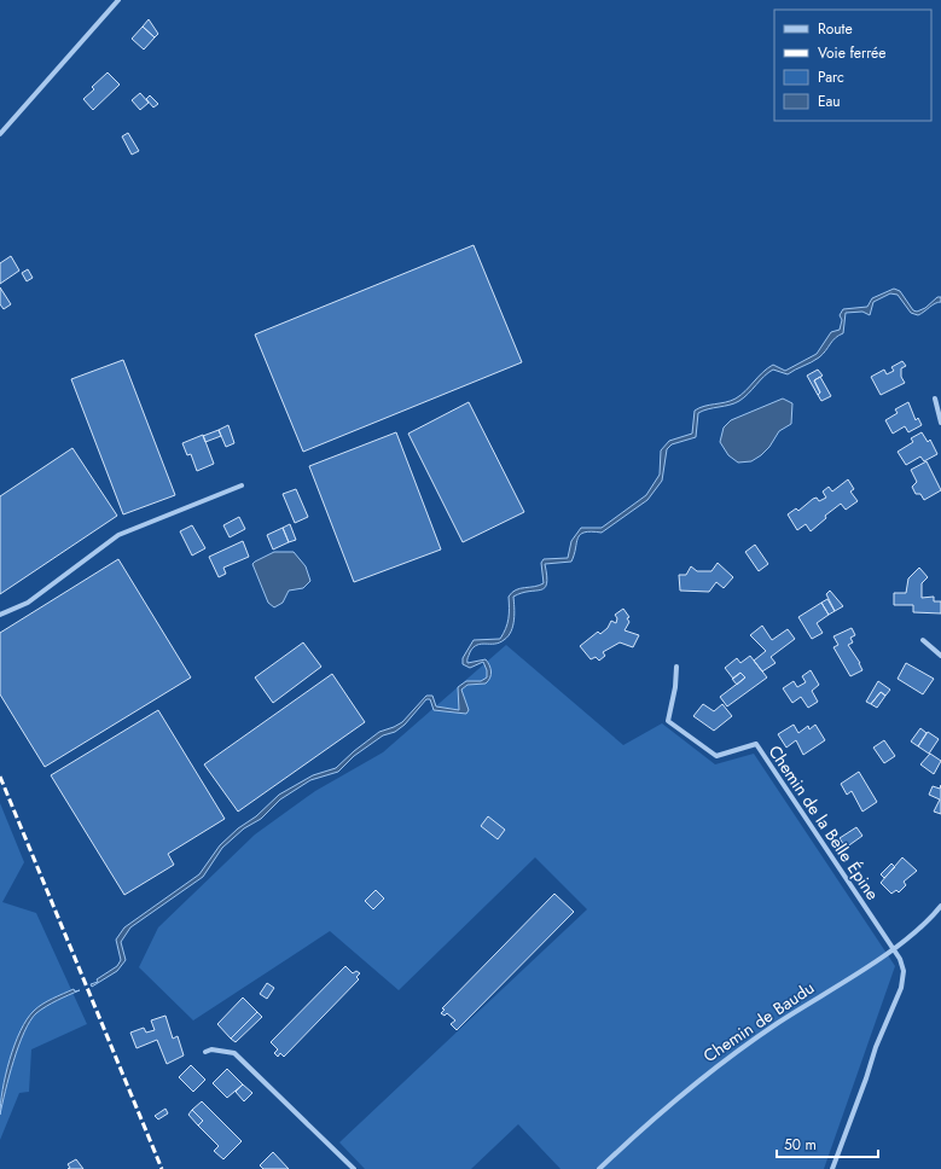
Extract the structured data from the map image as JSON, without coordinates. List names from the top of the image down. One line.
{"streets":{"street":["Chemin de la Belle Épine","Chemin de Baudu"]},"crossings":[["Chemin de la Belle Épine","Chemin de Baudu"]],"legend":["Route","Voie ferrée","Parc","Eau"],"scale_bar":"50 m"}
